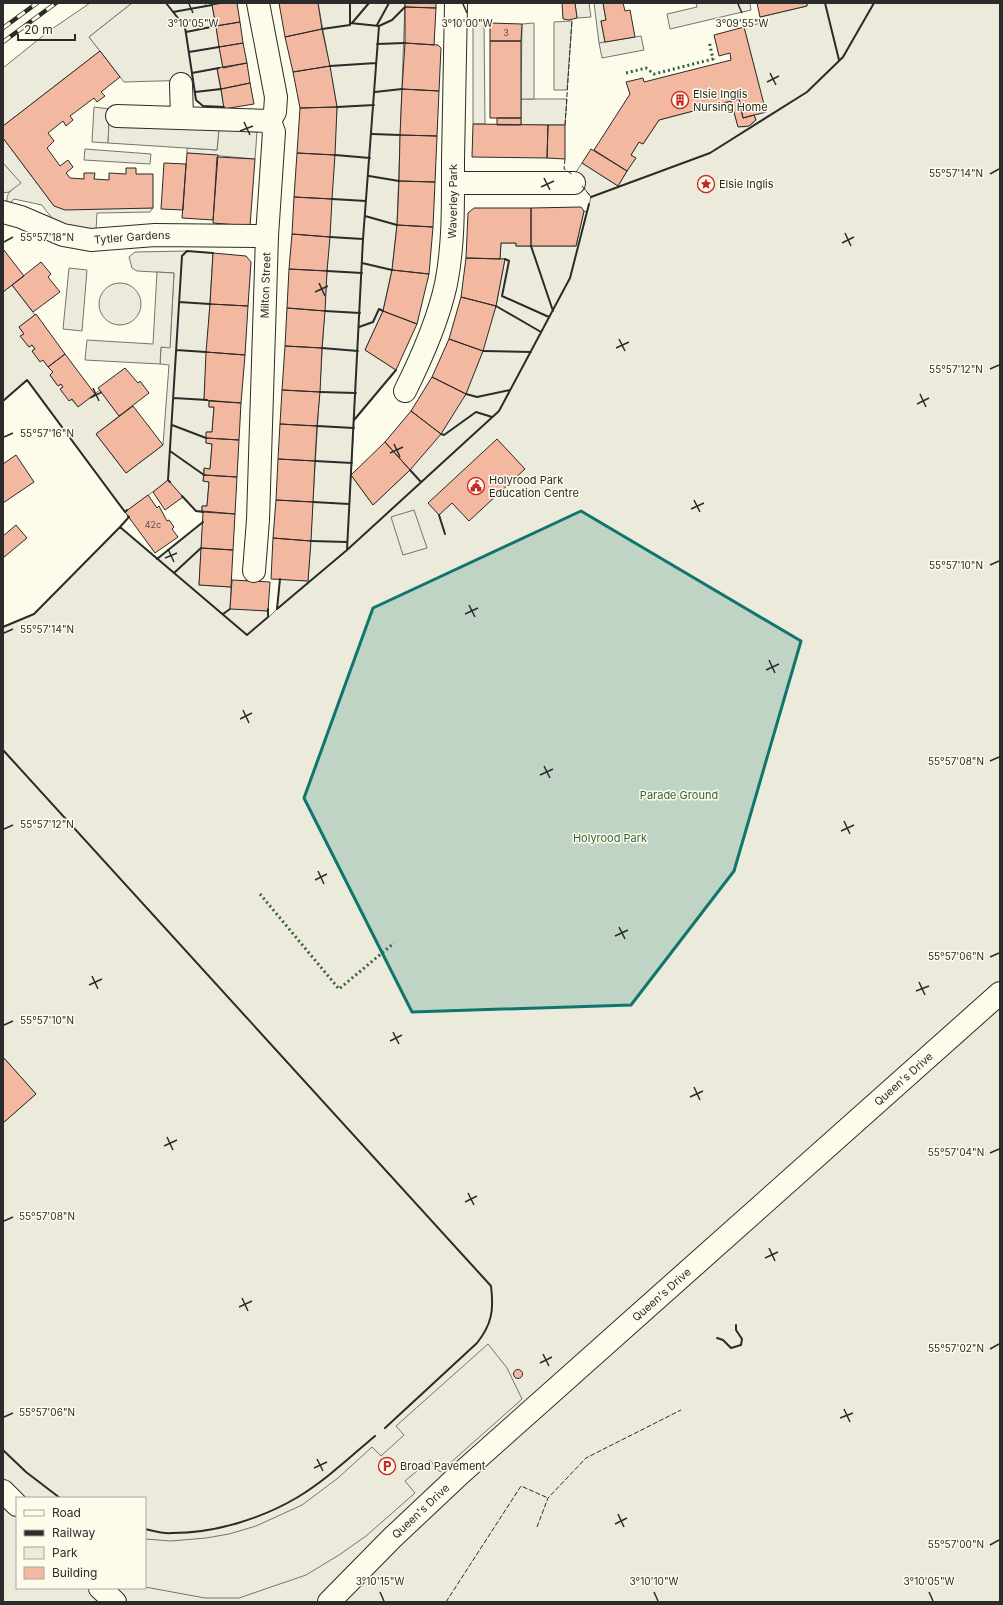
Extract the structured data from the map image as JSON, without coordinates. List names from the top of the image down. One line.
{"streets":{"street":["Waverley Park","Tytler Gardens","Milton Street","Queen's Drive"]},"crossings":[["Tytler Gardens","Milton Street"]],"parks":["Parade Ground","Holyrood Park"],"places":{"building":["Elsie Inglis Nursing Home"],"place":["Elsie Inglis"],"public building":["Holyrood Park Education Centre"],"parking":["Broad Pavement"]},"house_numbers":["3","42c"],"legend":["Road","Railway","Park","Building"],"scale_bar":"20 m","coordinates":["3°10'05\"W","3°09'55\"W","3°10'00\"W","55°57'14\"N","55°57'18\"N","55°57'12\"N","55°57'16\"N","55°57'10\"N","55°57'08\"N","55°57'06\"N","55°57'04\"N","55°57'02\"N","55°57'00\"N","3°10'15\"W","3°10'10\"W"]}
